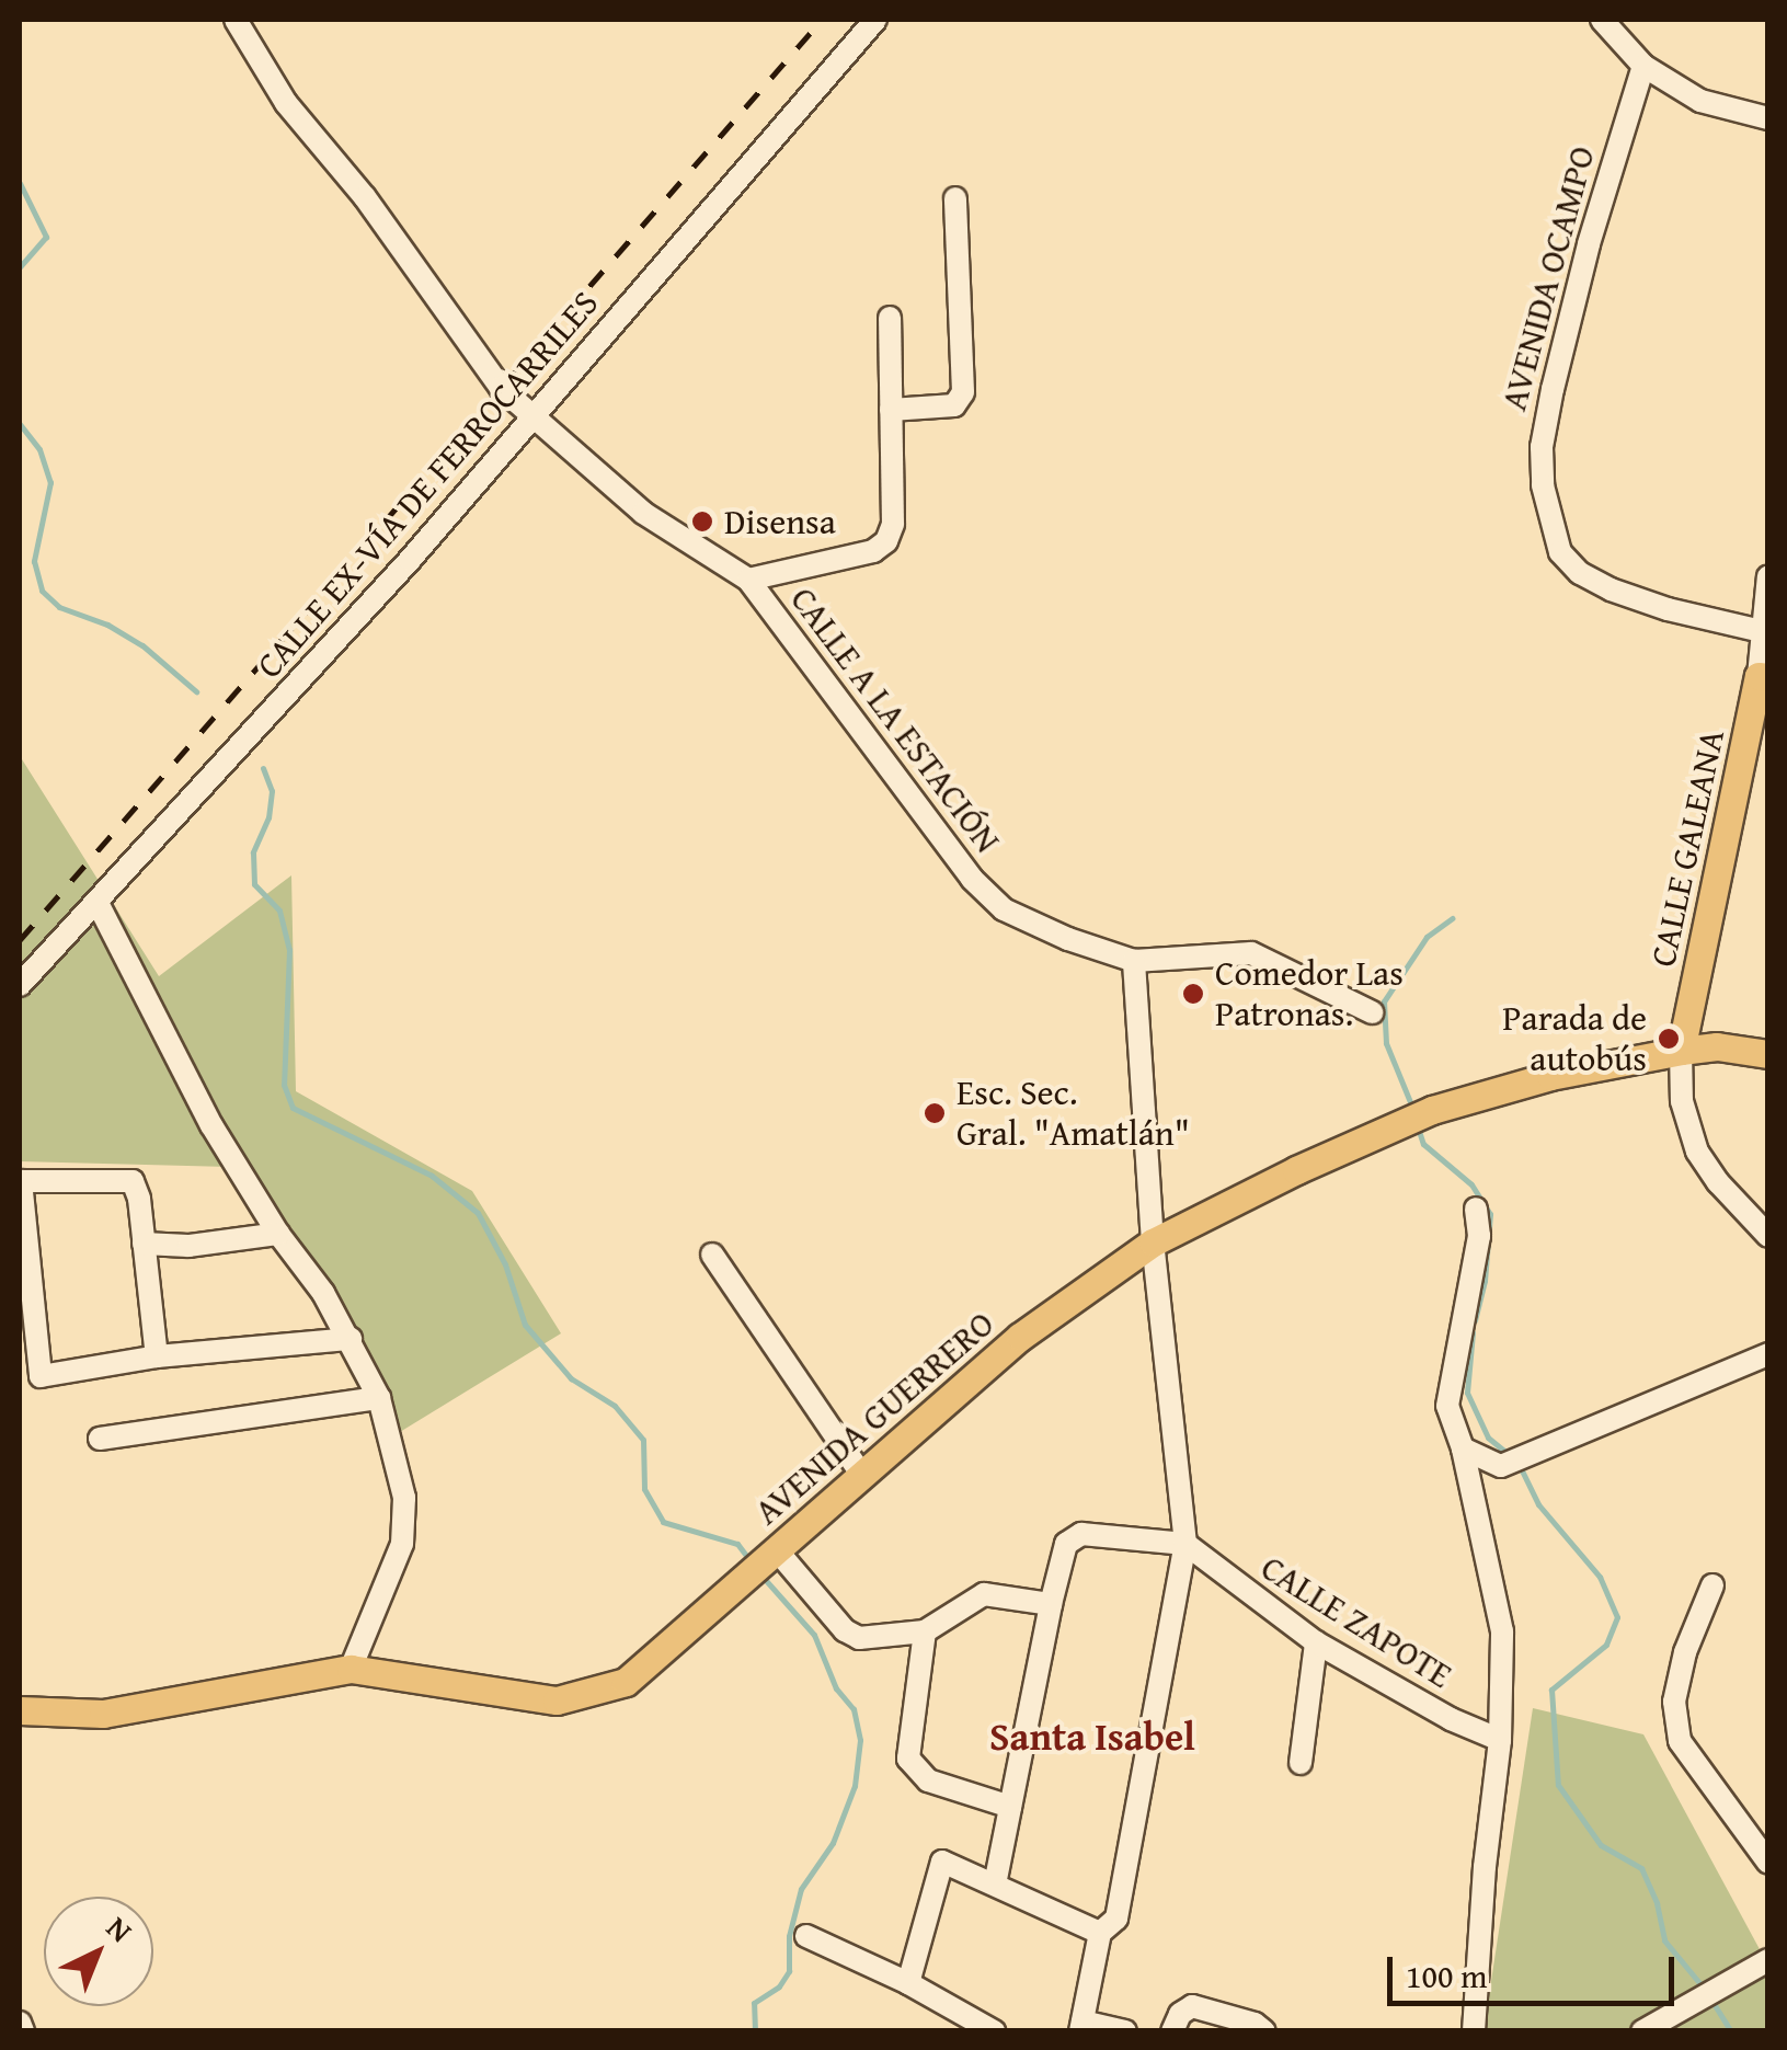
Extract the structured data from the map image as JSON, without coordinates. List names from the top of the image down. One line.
{"streets":{"main road":["CALLE GALEANA","AVENIDA GUERRERO"],"street":["AVENIDA OCAMPO","CALLE EX-VÍA DE FERROCARRILES","CALLE A LA ESTACIÓN","CALLE ZAPOTE"]},"crossings":[["AVENIDA OCAMPO","CALLE GALEANA"],["CALLE EX-VÍA DE FERROCARRILES","CALLE A LA ESTACIÓN"],["CALLE GALEANA","AVENIDA GUERRERO"]],"districts":["Santa Isabel"],"places":["Disensa","Comedor Las Patronas.","Parada de autobús","Esc. Sec. Gral. \"Amatlán\""],"scale_bar":"100 m","north":"top right"}
